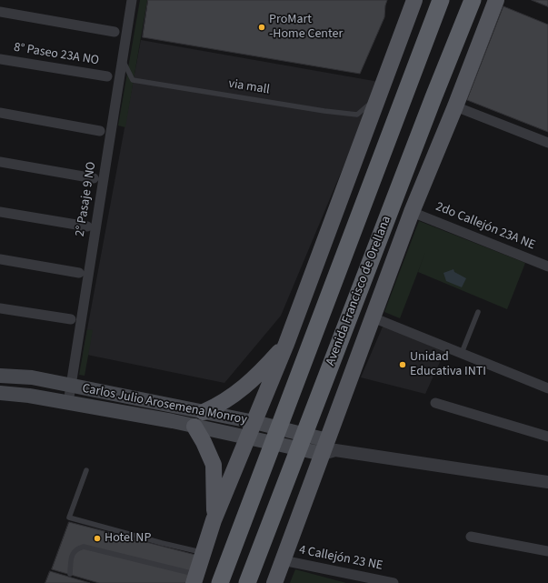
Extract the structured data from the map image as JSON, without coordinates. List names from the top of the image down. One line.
{"streets":{"highway":["Avenida Francisco de Orellana"],"main road":["Carlos Julio Arosemena Monroy"],"street":["8° Paseo 23A NO","2° Pasaje 9 NO","2do Callejón 23A NE","4 Callejón 23 NE"],"lane":["via mall"]},"crossings":[["via mall","2° Pasaje 9 NO"],["2° Pasaje 9 NO","Carlos Julio Arosemena Monroy"],["2do Callejón 23A NE","Avenida Francisco de Orellana"],["Avenida Francisco de Orellana","Carlos Julio Arosemena Monroy"],["Avenida Francisco de Orellana","4 Callejón 23 NE"]],"places":["ProMart -Home Center","Unidad Educativa INTI","Hotel NP"]}
